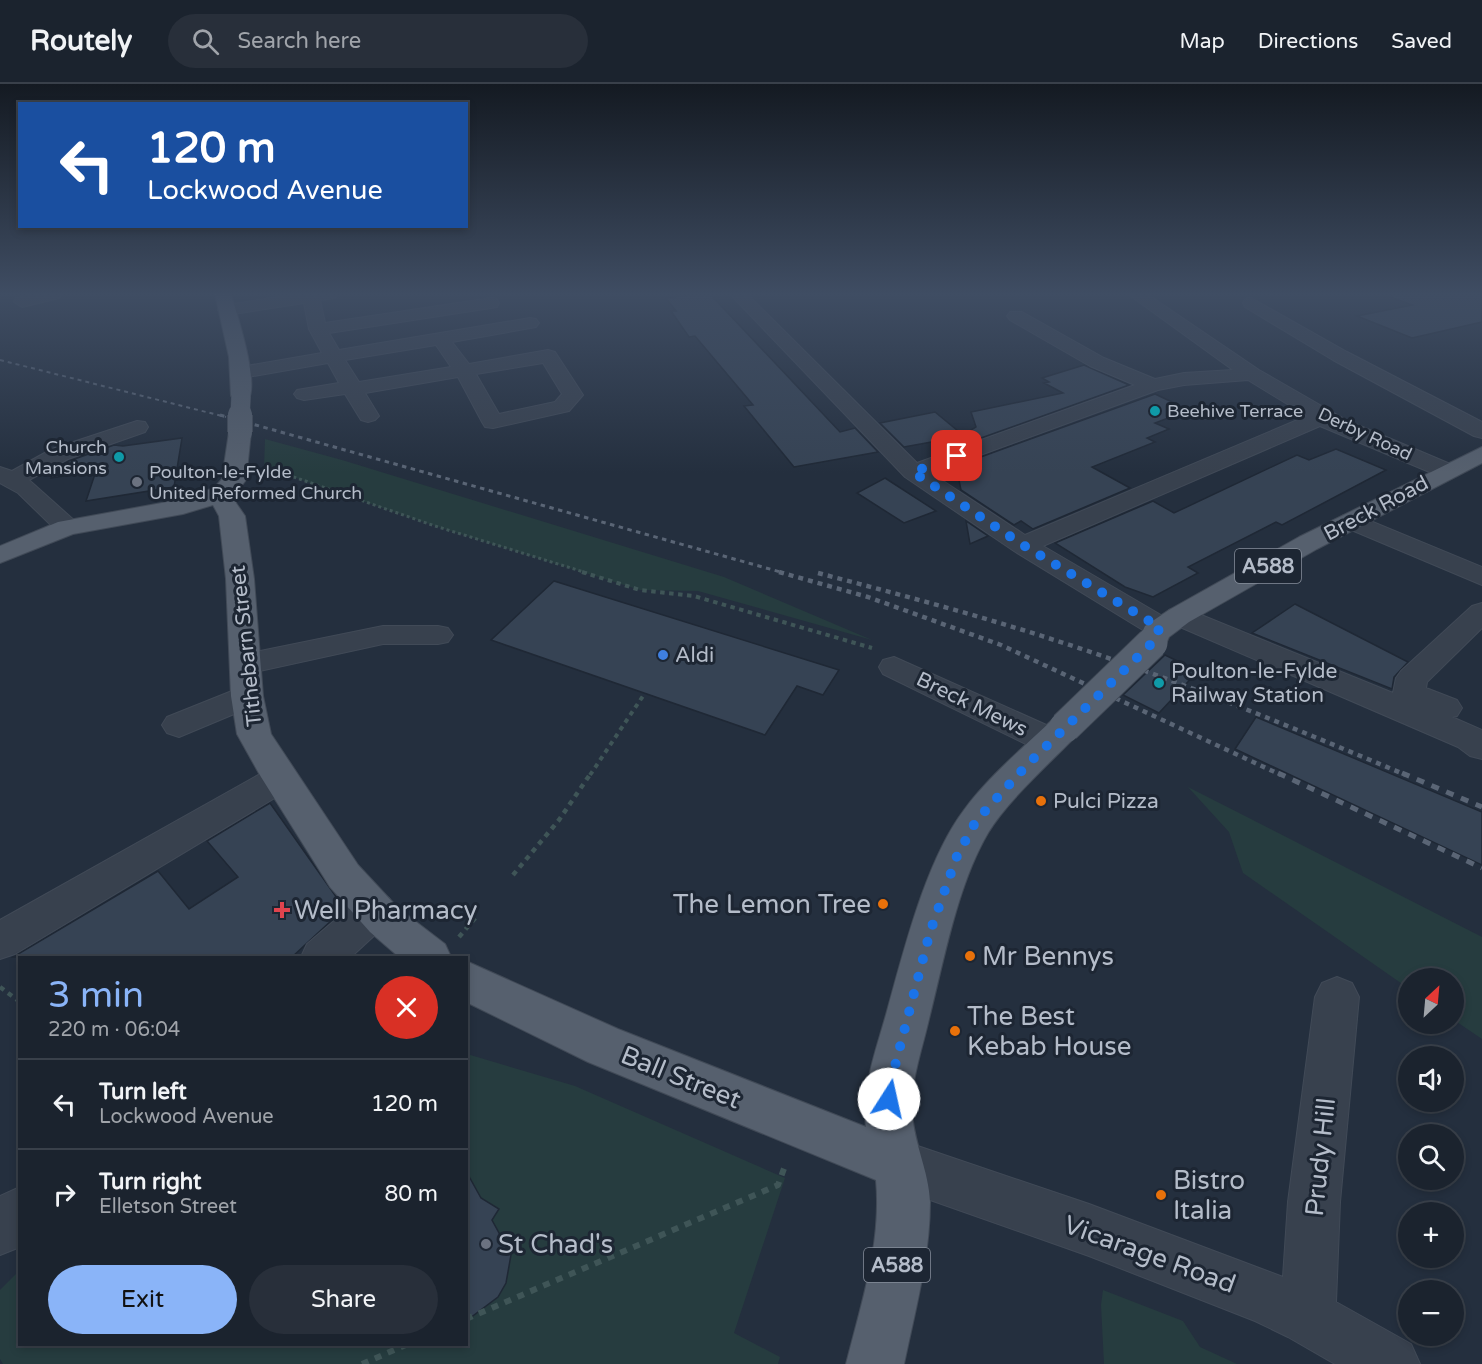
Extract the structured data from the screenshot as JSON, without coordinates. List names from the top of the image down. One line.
{"streets":{"main road":["Breck Road","A588","Tithebarn Street","Ball Street"],"street":["Derby Road","Breck Mews","Prudy Hill","Vicarage Road"]},"crossings":[["Derby Road","Breck Road"],["Breck Road","A588"],["Breck Road","Breck Mews"],["Breck Road","Ball Street"],["Breck Road","Vicarage Road"],["A588","Ball Street"],["A588","Vicarage Road"],["Ball Street","Vicarage Road"],["Prudy Hill","Vicarage Road"]],"places":{"other":["Beehive Terrace","Church Mansions","Poulton-le-Fylde United Reformed Church","Aldi","Poulton-le-Fylde Railway Station","Pulci Pizza","The Lemon Tree","Mr Bennys","The Best Kebab House","Bistro Italia","St Chad's"],"health":["Well Pharmacy"]},"north":"top right","page":{"header":"Routely","search":"Search here","nav":["Map","Directions","Saved"],"turn":["120 m","Lockwood Avenue"],"heading":["3 min","220 m · 06:04"],"map_buttons":["+","−"],"list":[{"name":"Turn left","note":"Lockwood Avenue","value":"120 m"},{"name":"Turn right","note":"Elletson Street","value":"80 m"}],"buttons":["Exit","Share"]}}
